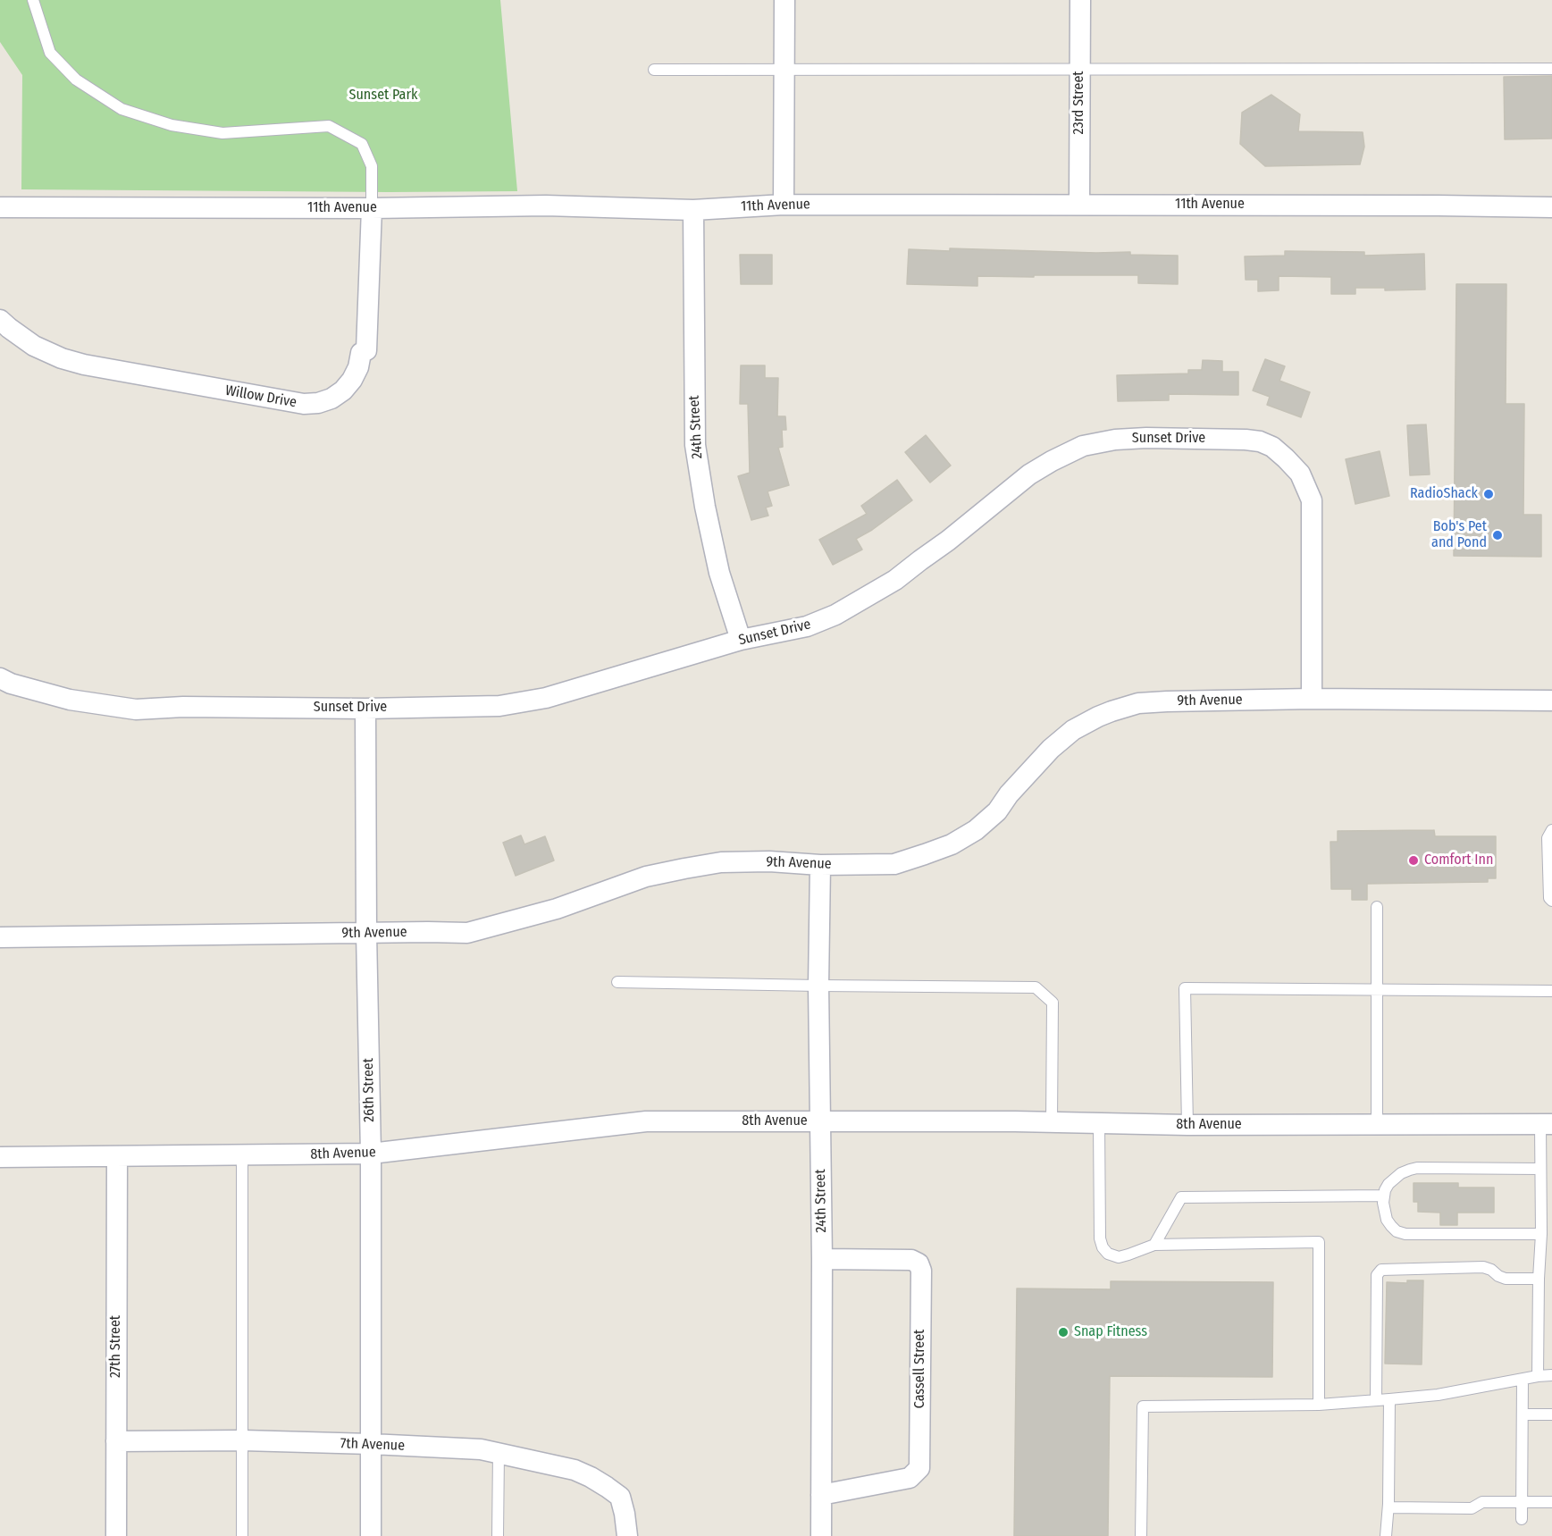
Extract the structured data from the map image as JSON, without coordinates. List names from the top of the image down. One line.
{"streets":{"street":["23rd Street","11th Avenue","Willow Drive","24th Street","Sunset Drive","9th Avenue","26th Street","8th Avenue","27th Street","Cassell Street","7th Avenue"]},"crossings":[["23rd Street","11th Avenue"],["11th Avenue","Willow Drive"],["11th Avenue","24th Street"],["24th Street","Sunset Drive"],["24th Street","9th Avenue"],["24th Street","8th Avenue"],["24th Street","Cassell Street"],["Sunset Drive","9th Avenue"],["Sunset Drive","26th Street"],["9th Avenue","26th Street"],["26th Street","8th Avenue"],["26th Street","7th Avenue"],["8th Avenue","27th Street"],["27th Street","7th Avenue"]],"parks":["Sunset Park"],"places":["RadioShack","Bob's Pet and Pond","Comfort Inn","Snap Fitness"]}
